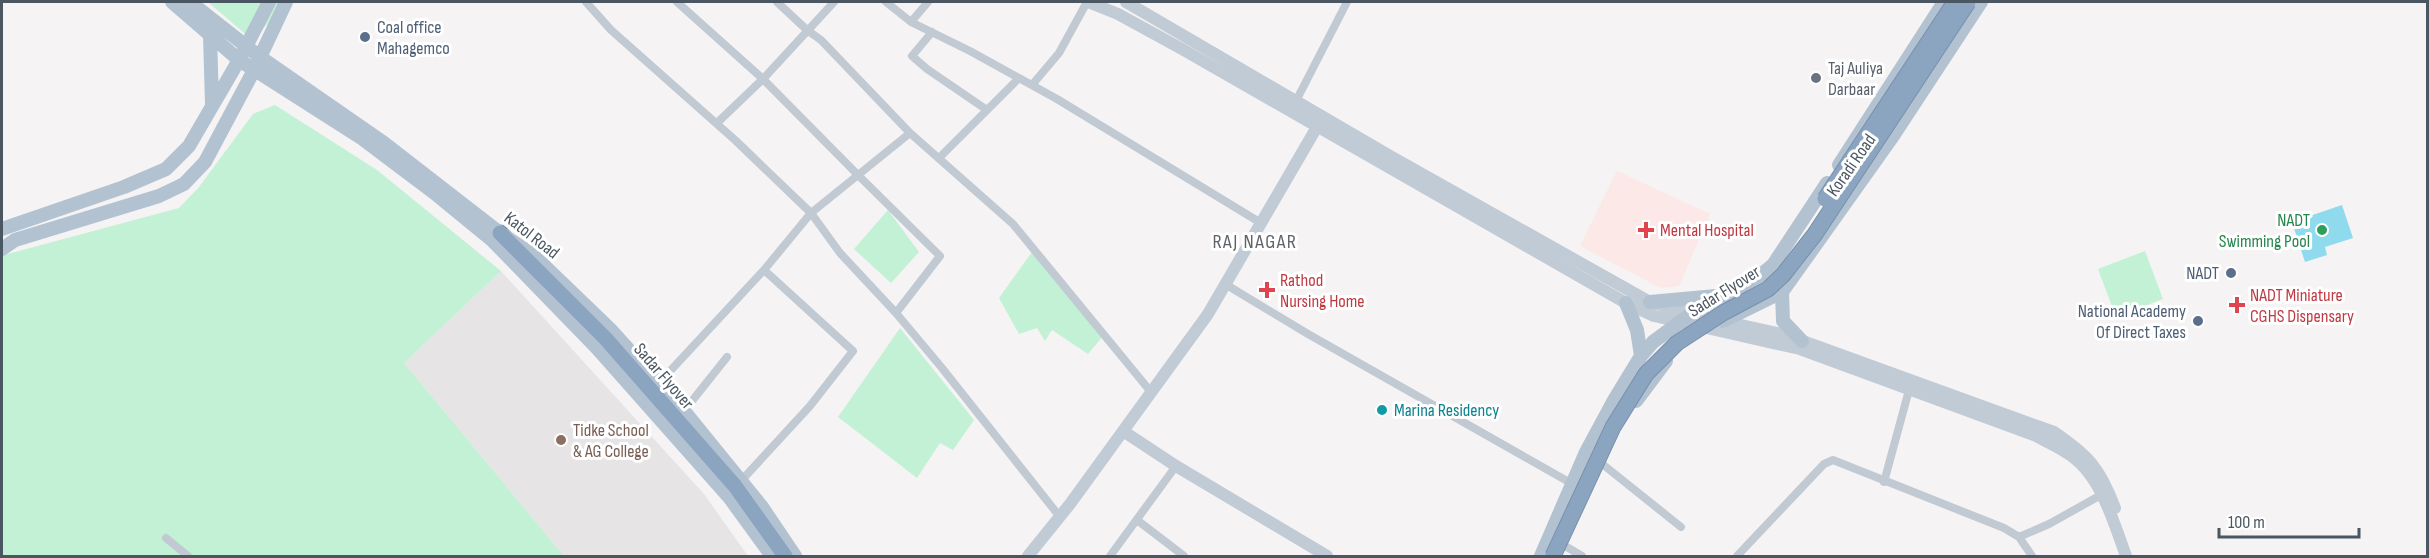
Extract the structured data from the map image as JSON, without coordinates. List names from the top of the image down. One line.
{"streets":{"highway":["Sadar Flyover"],"main road":["Koradi Road","Katol Road"]},"crossings":[["Katol Road","Sadar Flyover"]],"districts":["RAJ NAGAR"],"places":{"other":["Coal office Mahagemco","Taj Auliya Darbaar","NADT Swimming Pool","NADT","National Academy Of Direct Taxes","Marina Residency","Tidke School & AG College"],"health":["Mental Hospital","Rathod Nursing Home","NADT Miniature CGHS Dispensary"]},"scale_bar":"100 m"}
